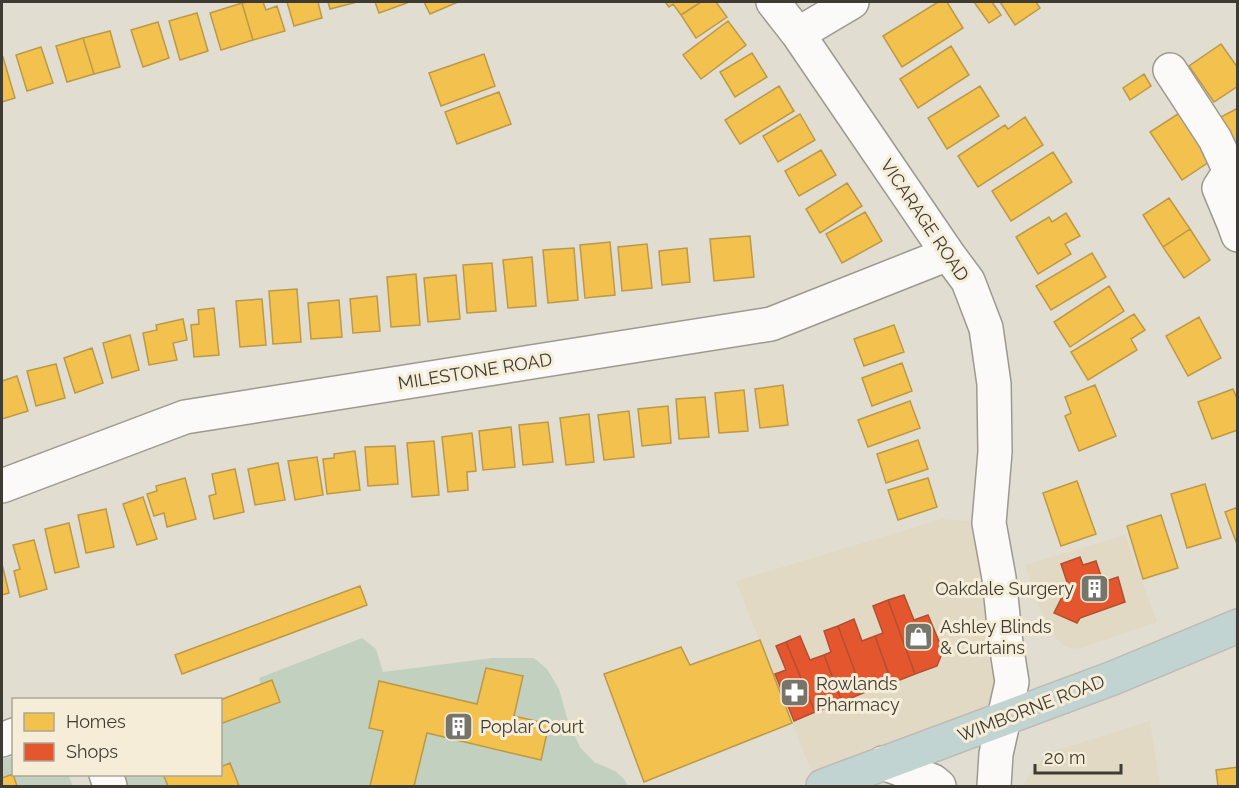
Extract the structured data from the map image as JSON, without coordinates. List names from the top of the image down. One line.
{"streets":{"highway":["WIMBORNE ROAD"],"street":["VICARAGE ROAD","MILESTONE ROAD"]},"crossings":[["VICARAGE ROAD","MILESTONE ROAD"],["VICARAGE ROAD","WIMBORNE ROAD"]],"places":{"building":["Oakdale Surgery","Poplar Court"],"shop":["Ashley Blinds & Curtains"],"pharmacy":["Rowlands Pharmacy"]},"legend":["Homes","Shops"],"scale_bar":"20 m"}
